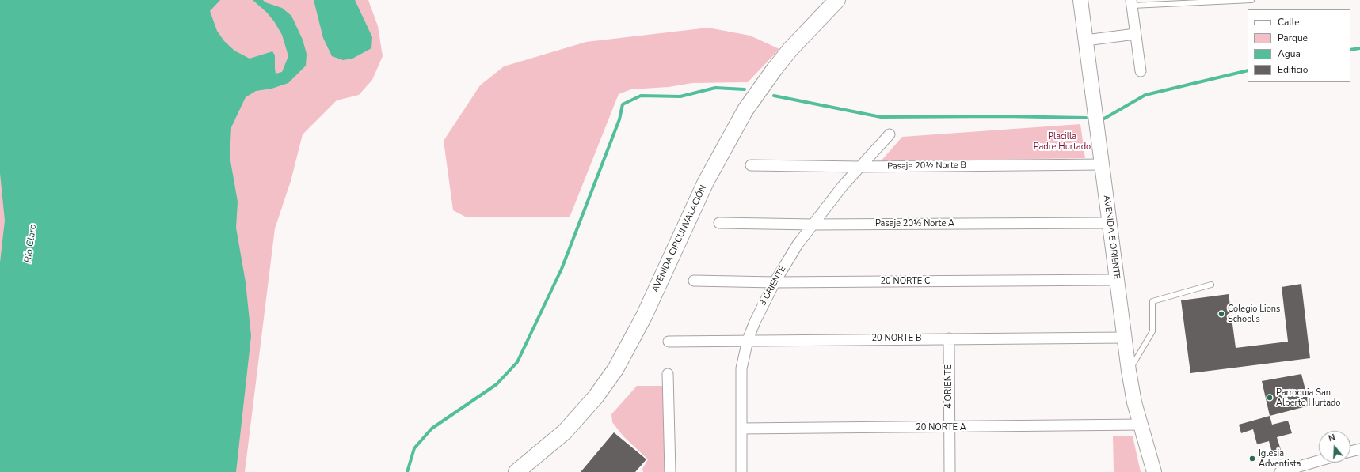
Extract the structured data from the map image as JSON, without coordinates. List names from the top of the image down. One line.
{"streets":{"main road":["AVENIDA CIRCUNVALACIÓN"],"street":["Pasaje 20½ Norte B","Pasaje 20½ Norte A","AVENIDA 5 ORIENTE","20 NORTE C","3 ORIENTE","20 NORTE B","4 ORIENTE","20 NORTE A"]},"crossings":[["Pasaje 20½ Norte B","AVENIDA 5 ORIENTE"],["Pasaje 20½ Norte B","3 ORIENTE"],["Pasaje 20½ Norte A","AVENIDA 5 ORIENTE"],["Pasaje 20½ Norte A","3 ORIENTE"],["AVENIDA 5 ORIENTE","20 NORTE C"],["AVENIDA 5 ORIENTE","20 NORTE B"],["AVENIDA 5 ORIENTE","20 NORTE A"],["20 NORTE C","3 ORIENTE"],["3 ORIENTE","20 NORTE B"],["3 ORIENTE","20 NORTE A"],["20 NORTE B","4 ORIENTE"],["4 ORIENTE","20 NORTE A"]],"water":["Río Claro"],"parks":["Placilla Padre Hurtado"],"places":["Colegio Lions School's","Parroquia San Alberto Hurtado","Iglesia Adventista"],"legend":["Calle","Parque","Agua","Edificio"],"north":"top"}
